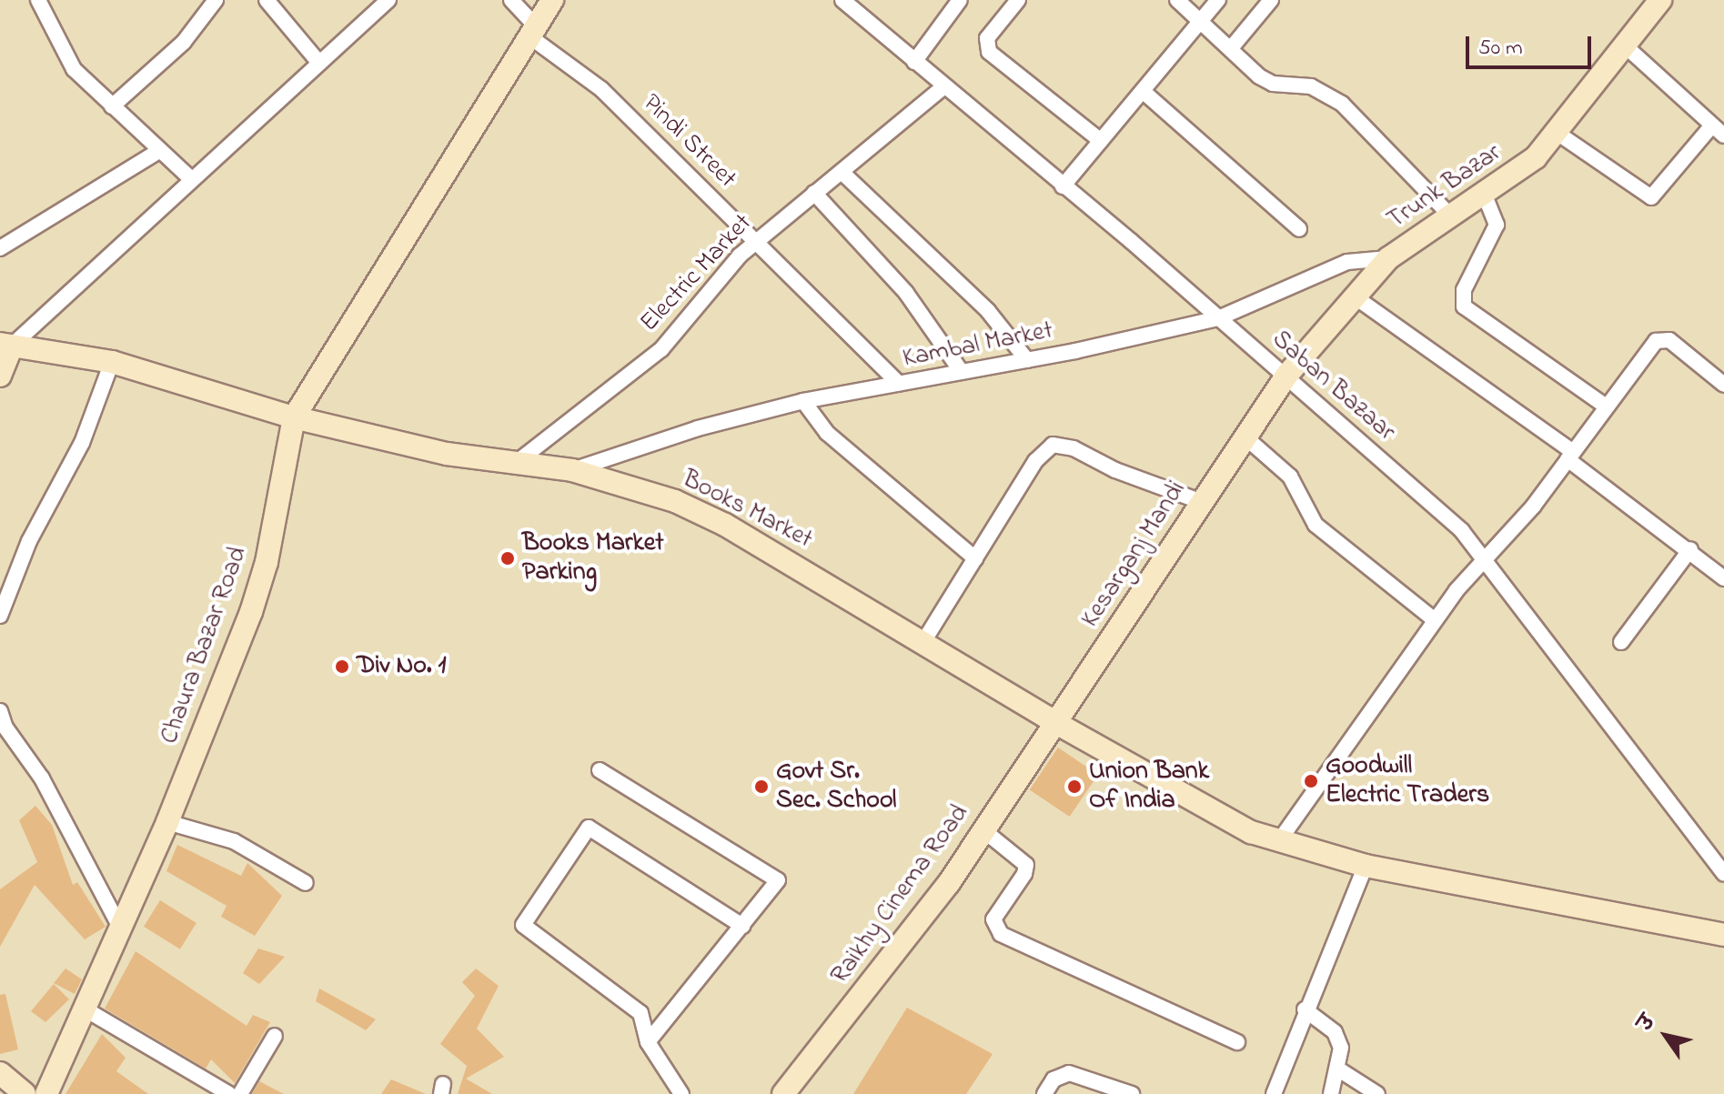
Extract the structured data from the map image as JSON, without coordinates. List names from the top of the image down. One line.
{"streets":{"street":["Pindi Street","Trunk Bazar","Electric Market","Kambal Market","Saban Bazaar","Books Market","Kesarganj Mandi","Chaura Bazar Road","Raikhy Cinema Road"]},"crossings":[["Pindi Street","Electric Market"],["Pindi Street","Kambal Market"],["Pindi Street","Chaura Bazar Road"],["Trunk Bazar","Kambal Market"],["Trunk Bazar","Saban Bazaar"],["Trunk Bazar","Kesarganj Mandi"],["Electric Market","Saban Bazaar"],["Electric Market","Books Market"],["Kambal Market","Saban Bazaar"],["Kambal Market","Books Market"],["Books Market","Kesarganj Mandi"],["Books Market","Chaura Bazar Road"],["Books Market","Raikhy Cinema Road"],["Kesarganj Mandi","Raikhy Cinema Road"]],"places":["Books Market Parking","Div No. 1","Goodwill Electric Traders","Govt Sr. Sec. School","Union Bank Of India"],"scale_bar":"50 m","north":"top left"}
